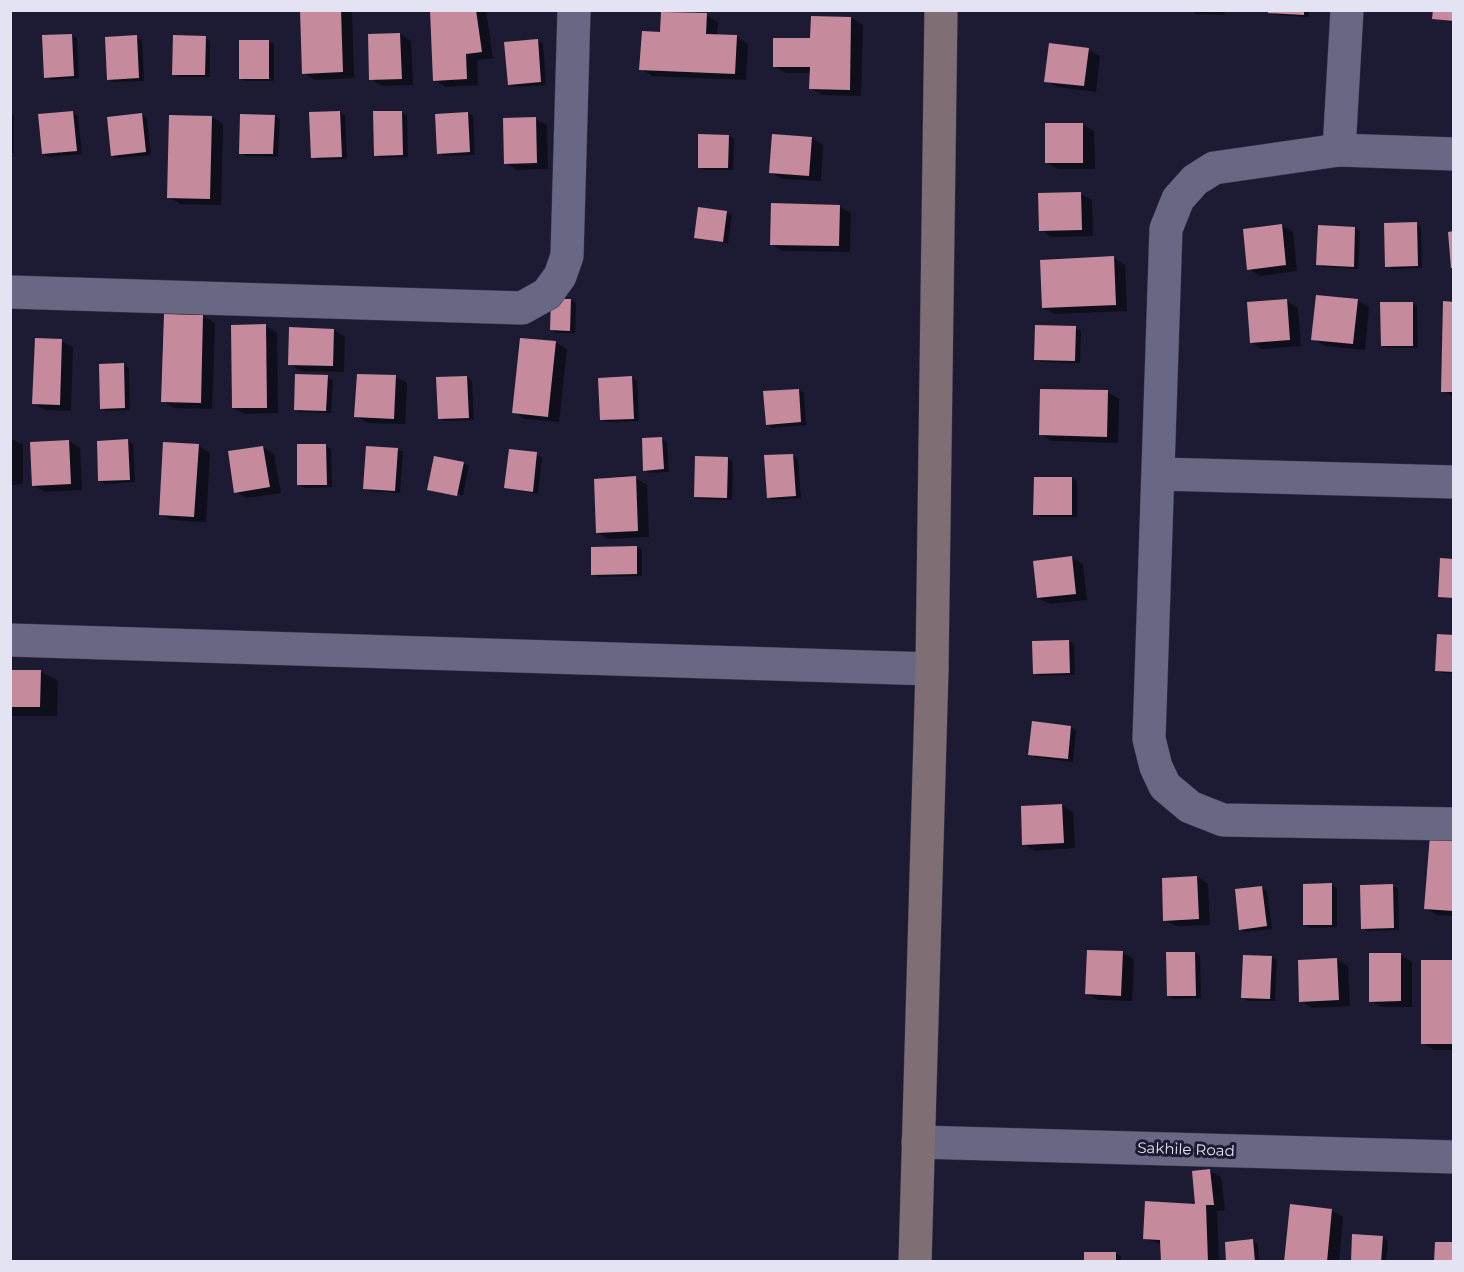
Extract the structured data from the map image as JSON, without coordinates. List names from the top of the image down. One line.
{"streets":{"street":["Sakhile Road"]}}
